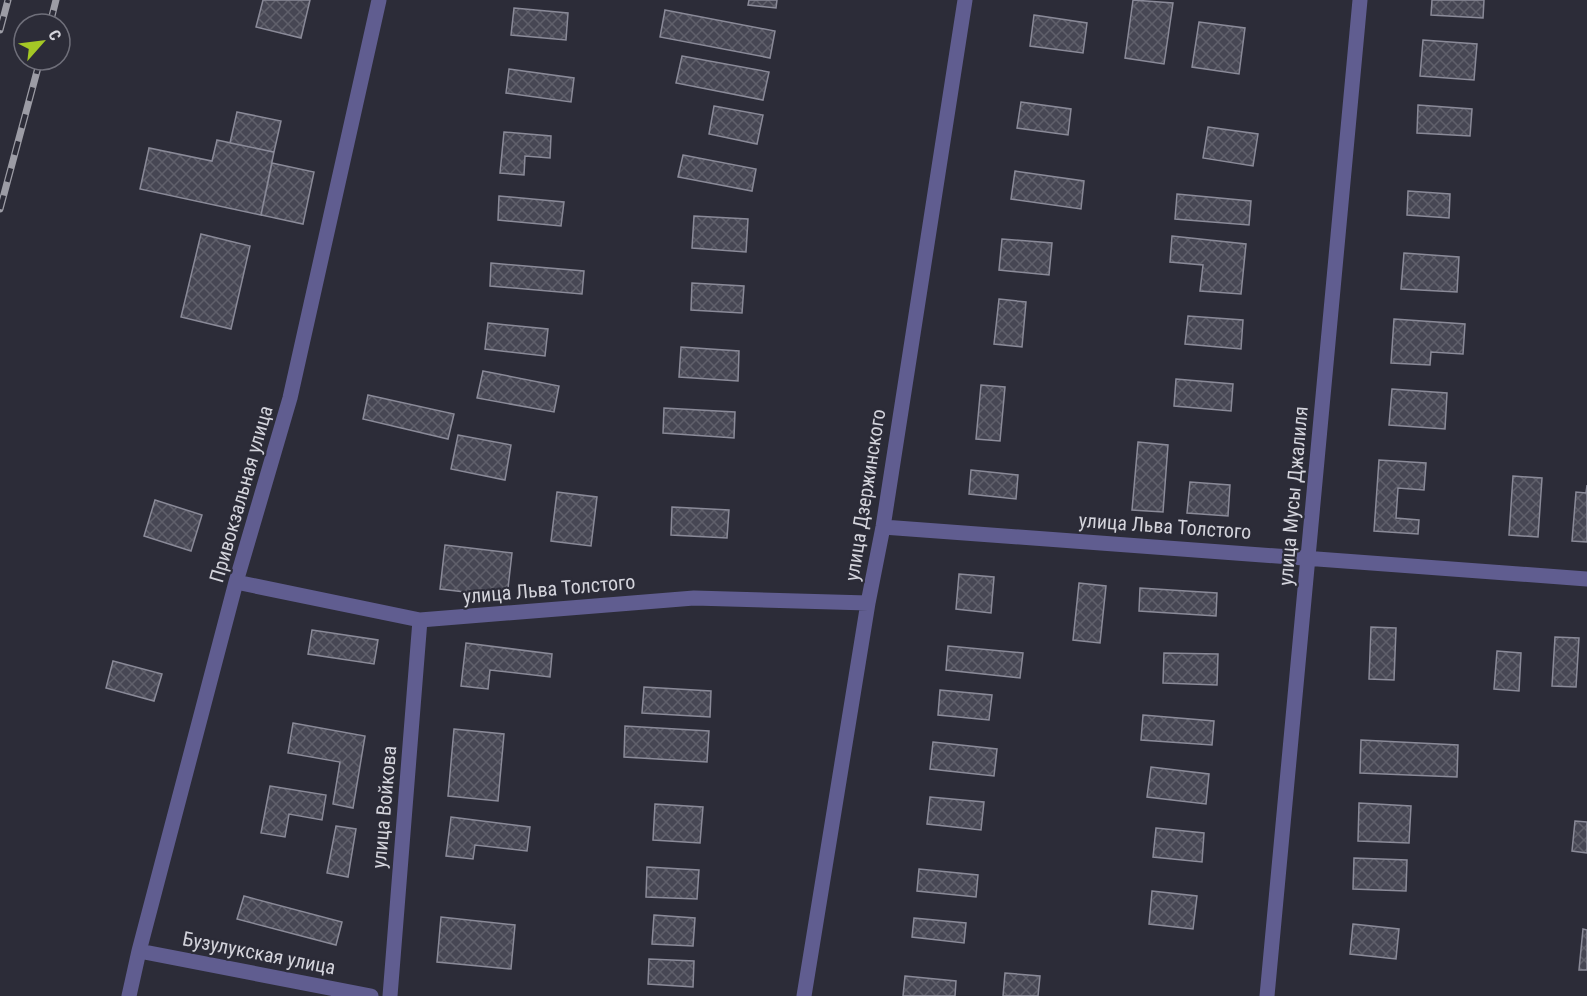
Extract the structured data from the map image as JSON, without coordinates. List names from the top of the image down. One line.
{"streets":{"street":["Привокзальная улица","улица Дзержинского","улица Мусы Джалиля","улица Льва Толстого","улица Войкова","Бузулукская улица"]},"crossings":[["Привокзальная улица","улица Льва Толстого"],["Привокзальная улица","Бузулукская улица"],["улица Дзержинского","улица Льва Толстого"],["улица Мусы Джалиля","улица Льва Толстого"],["улица Льва Толстого","улица Войкова"]],"north":"top right"}
